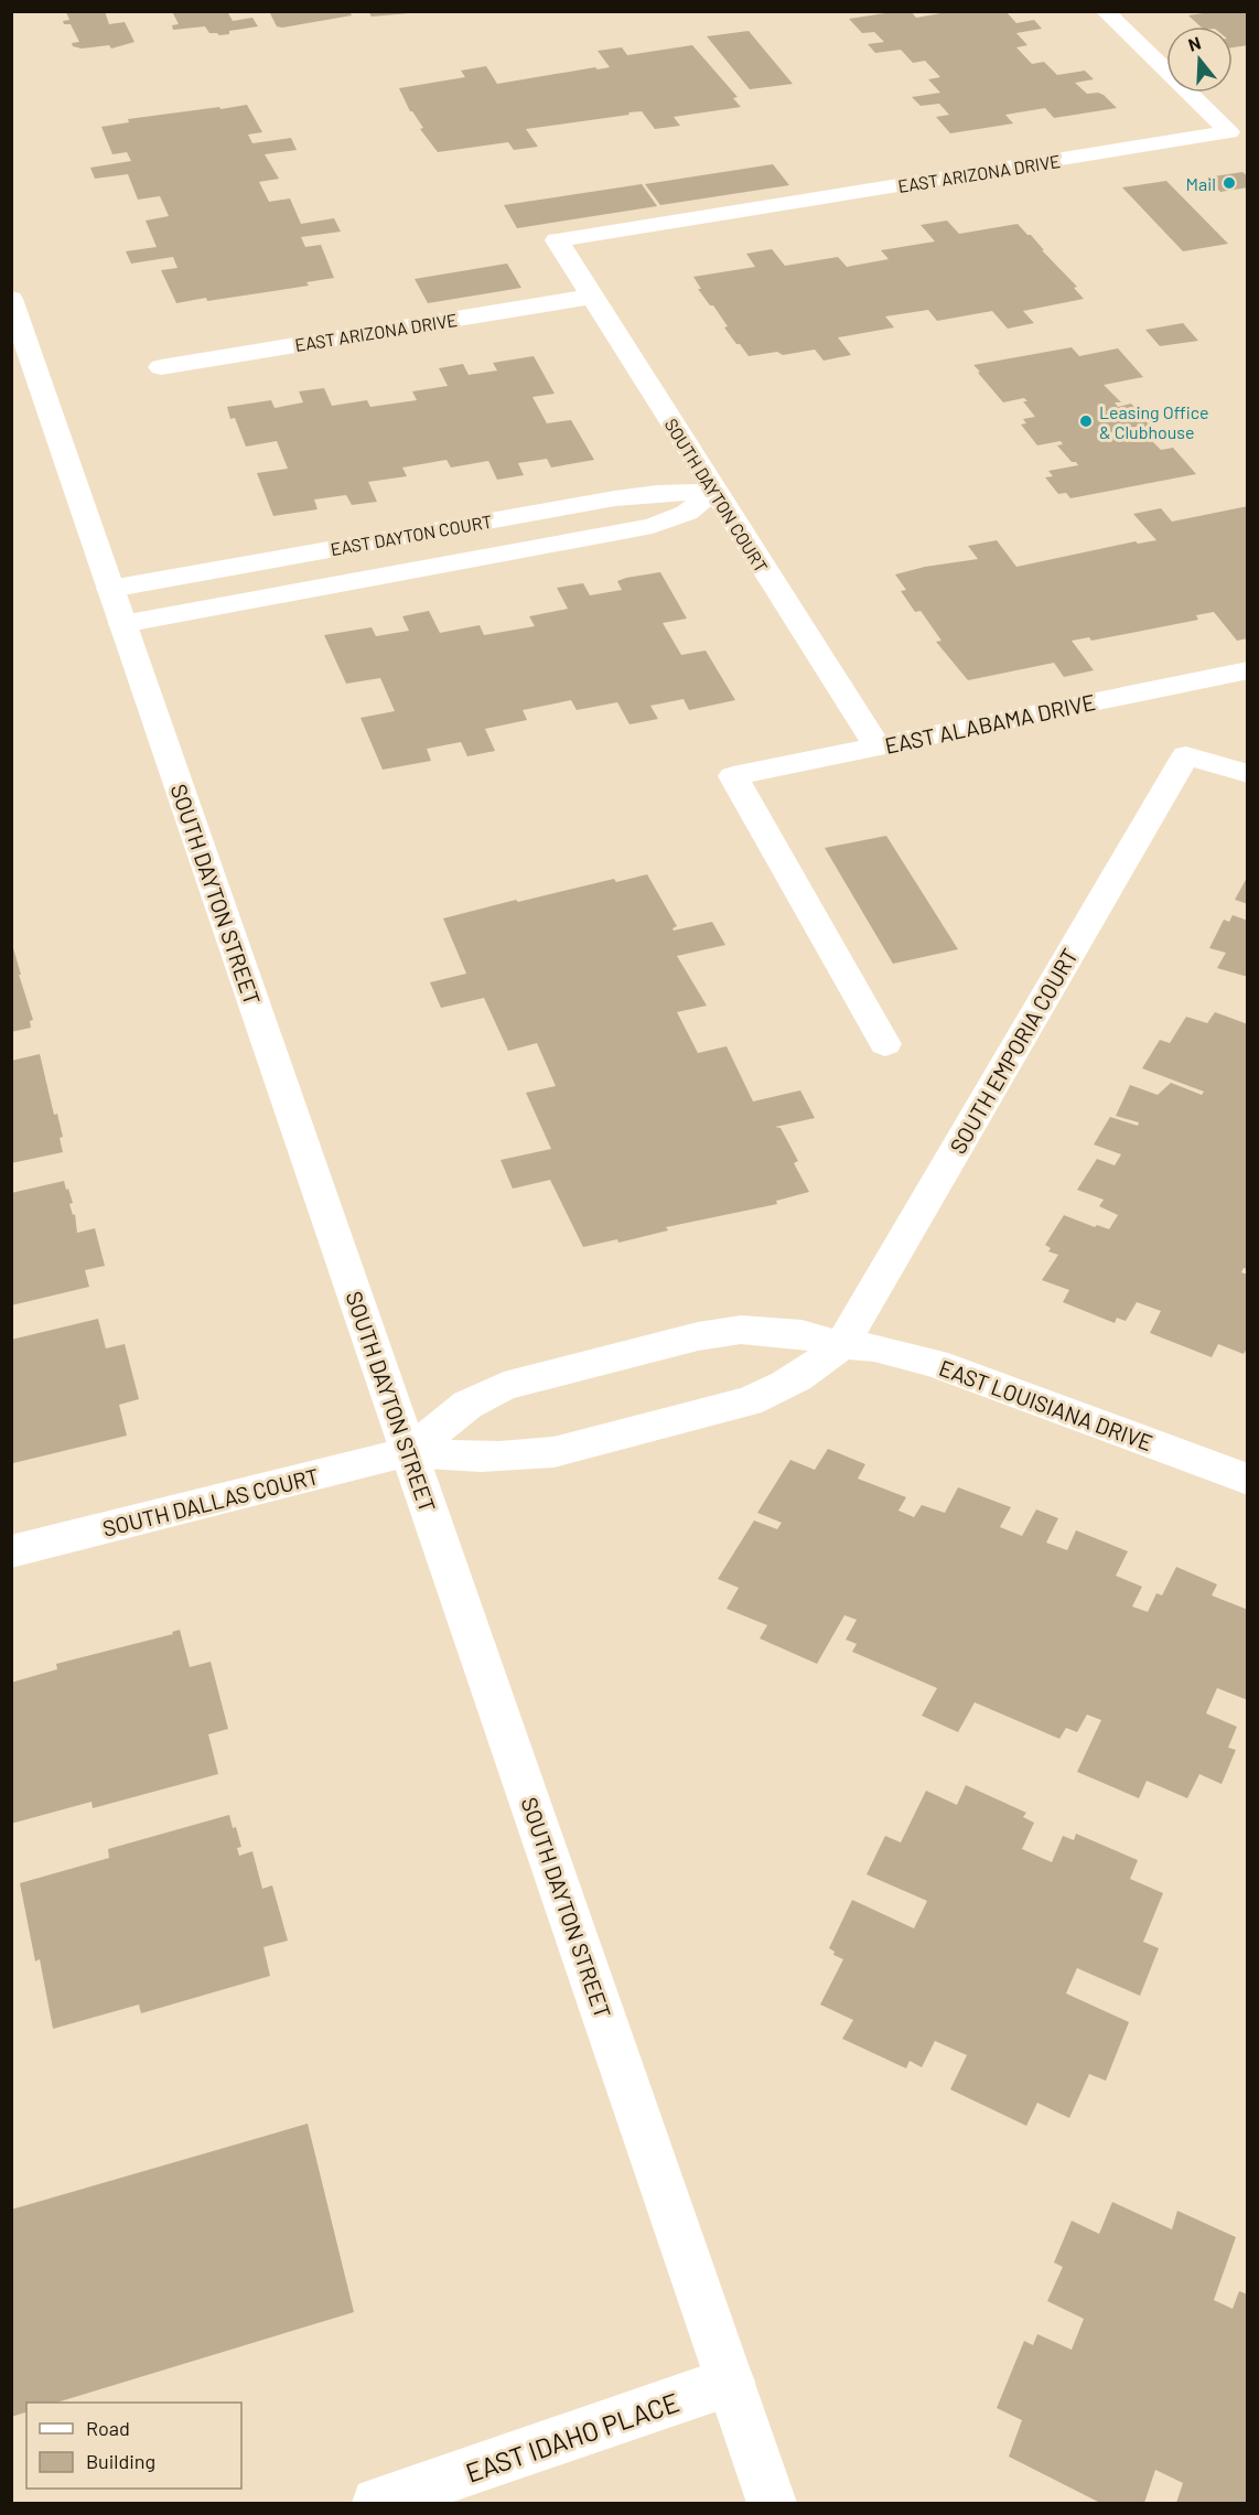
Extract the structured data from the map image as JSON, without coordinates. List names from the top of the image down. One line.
{"streets":{"street":["EAST ARIZONA DRIVE","SOUTH DAYTON COURT","EAST DAYTON COURT","EAST ALABAMA DRIVE","SOUTH DAYTON STREET","SOUTH EMPORIA COURT","EAST LOUISIANA DRIVE","SOUTH DALLAS COURT","EAST IDAHO PLACE"]},"crossings":[["EAST ARIZONA DRIVE","SOUTH DAYTON COURT"],["SOUTH DAYTON COURT","EAST DAYTON COURT"],["SOUTH DAYTON COURT","EAST ALABAMA DRIVE"],["EAST DAYTON COURT","SOUTH DAYTON STREET"],["SOUTH DAYTON STREET","EAST LOUISIANA DRIVE"],["SOUTH DAYTON STREET","SOUTH DALLAS COURT"],["SOUTH DAYTON STREET","EAST IDAHO PLACE"],["SOUTH EMPORIA COURT","EAST LOUISIANA DRIVE"],["EAST LOUISIANA DRIVE","SOUTH DALLAS COURT"]],"places":["Mail","Leasing Office & Clubhouse"],"legend":["Road","Building"],"north":"top"}
